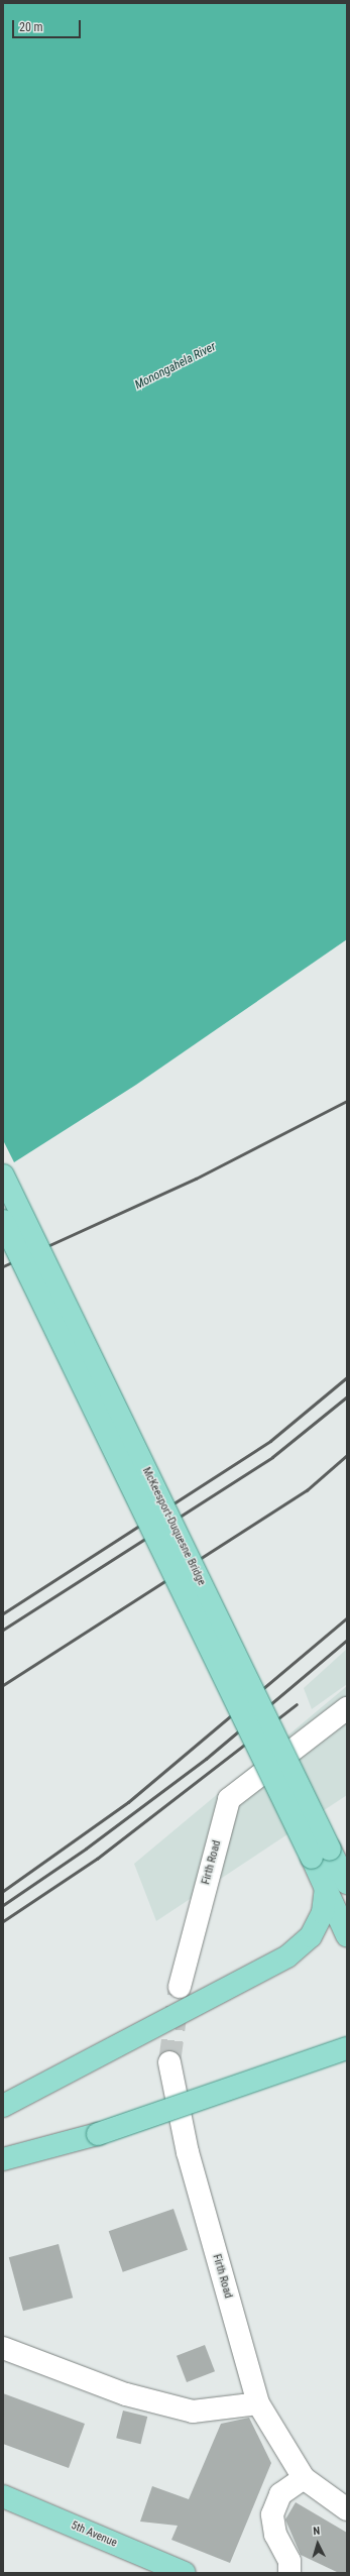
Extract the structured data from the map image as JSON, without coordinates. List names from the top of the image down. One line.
{"streets":{"main road":["McKeesport-Duquesne Bridge","5th Avenue"],"street":["Firth Road"]},"water":["Monongahela River"],"scale_bar":"20 m","north":"top"}
